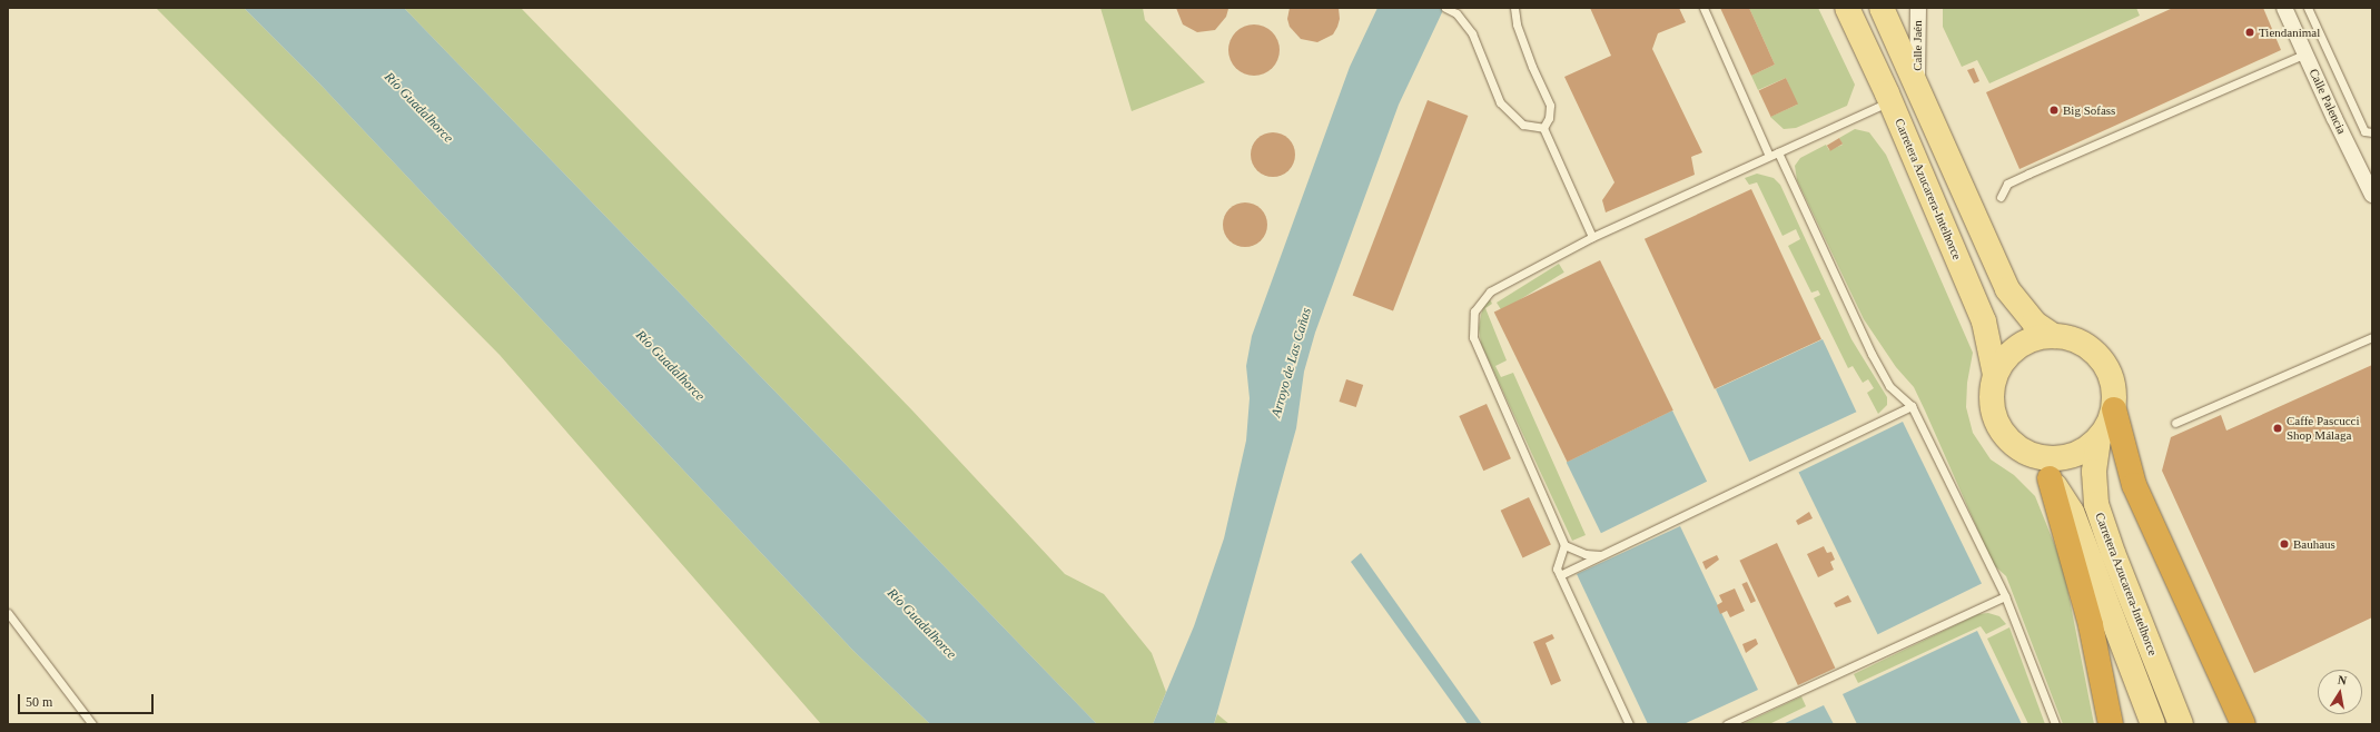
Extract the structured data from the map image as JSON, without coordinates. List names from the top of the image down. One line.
{"streets":{"main road":["Carretera Azucarera-Intelhorce"],"street":["Calle Jaén","Calle Palencia"]},"water":["Río Guadalhorce","Arroyo de Las Cañas"],"places":["Tiendanimal","Big Sofass","Caffe Pascucci Shop Málaga","Bauhaus"],"scale_bar":"50 m","north":"top"}
